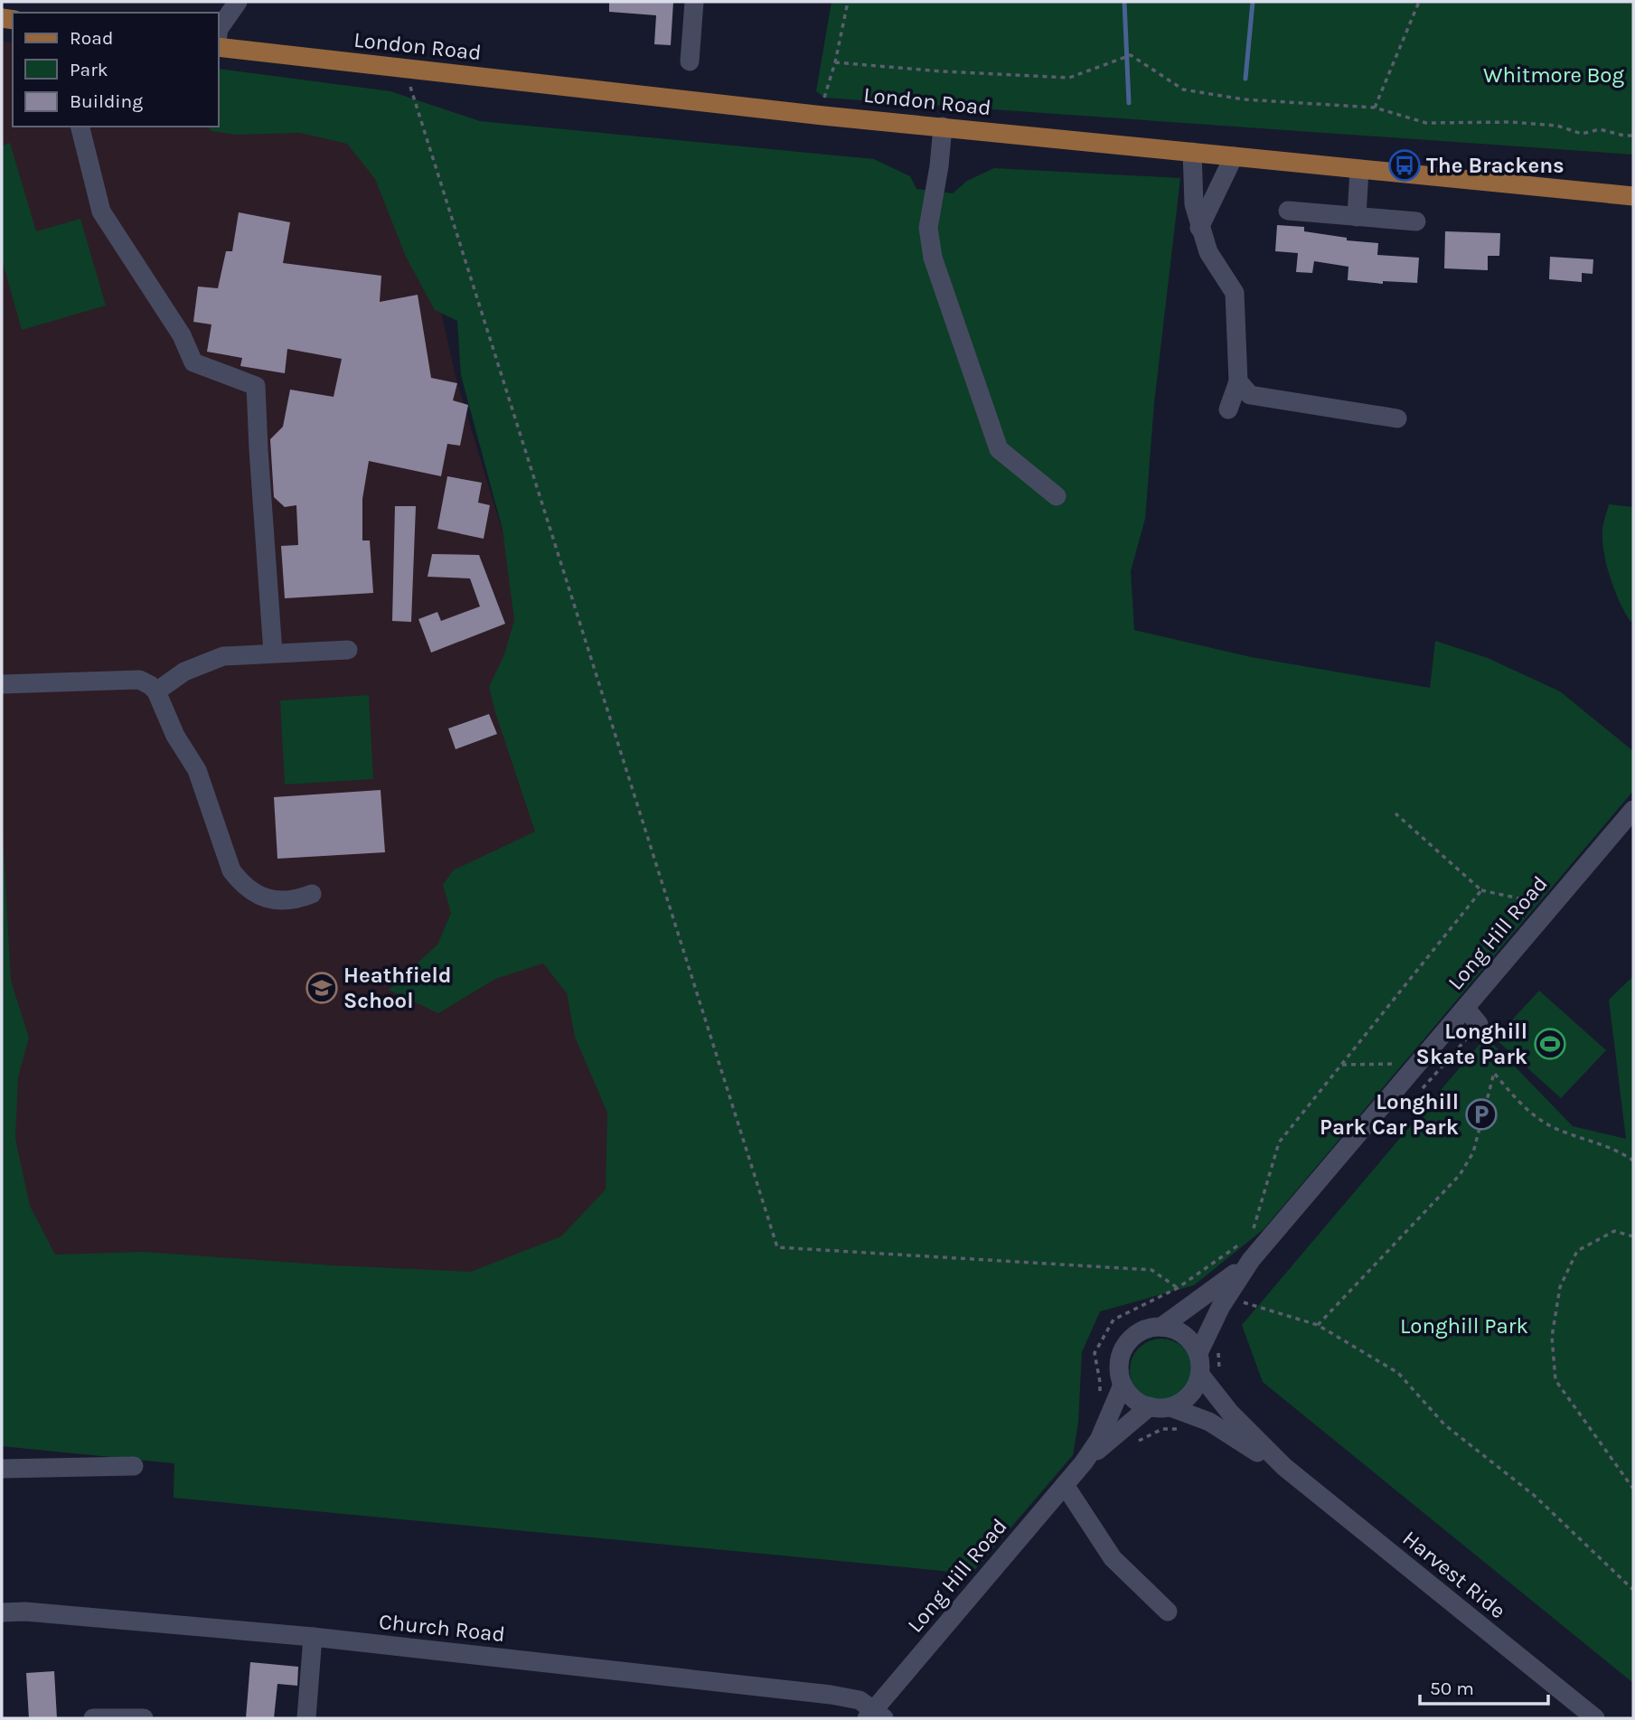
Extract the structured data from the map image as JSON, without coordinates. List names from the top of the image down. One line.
{"streets":{"main road":["London Road"],"street":["Long Hill Road","Harvest Ride","Church Road"]},"crossings":[["Long Hill Road","Harvest Ride"],["Long Hill Road","Church Road"]],"parks":["Whitmore Bog","Longhill Park"],"places":{"bus stop":["The Brackens"],"school or university":["Heathfield School"],"sports":["Longhill Skate Park"],"parking":["Longhill Park Car Park"]},"legend":["Road","Park","Building"],"scale_bar":"50 m"}
